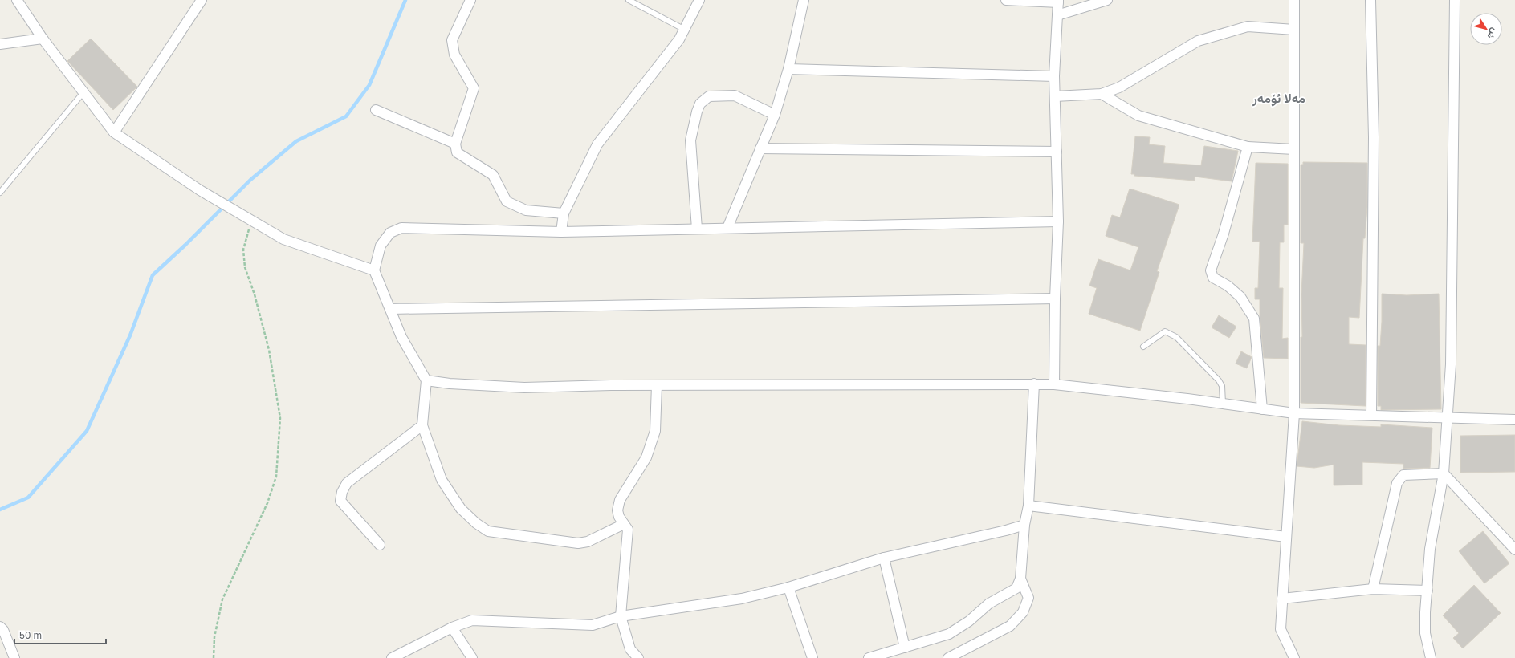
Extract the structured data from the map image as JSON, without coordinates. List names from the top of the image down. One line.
{"districts":["مەلا ئۆمەر"],"scale_bar":"50 m","north":"bottom right"}
